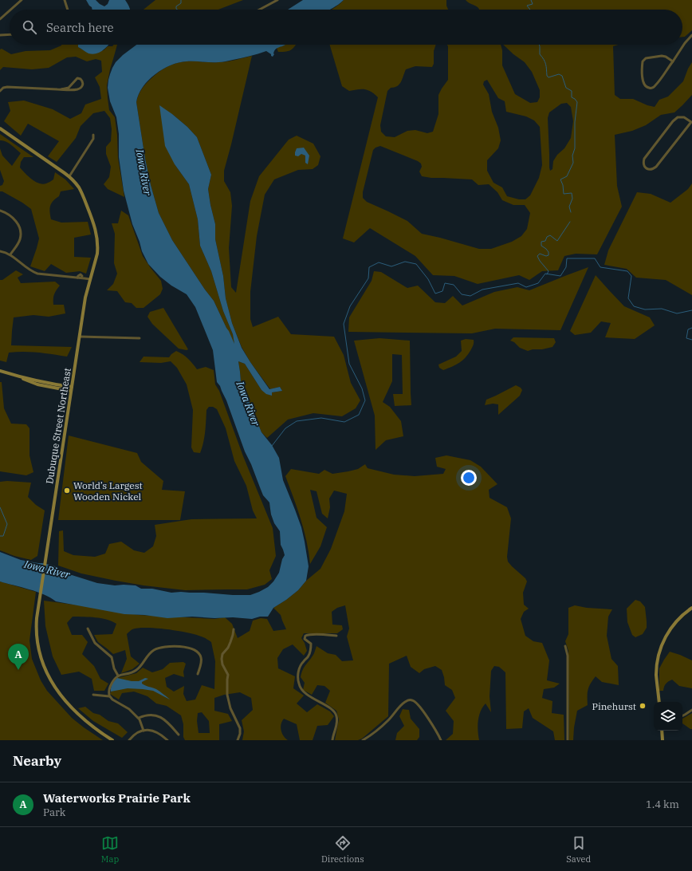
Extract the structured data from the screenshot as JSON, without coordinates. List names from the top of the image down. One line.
{"streets":{"main road":["Dubuque Street Northeast"]},"water":["Iowa River"],"places":["World’s Largest Wooden Nickel","Pinehurst"],"page":{"search":"Search here","pins":"A","heading":"Nearby","list":[{"mark":"A","name":"Waterworks Prairie Park","note":"Park","value":"1.4 km"}],"nav":["Map","Directions","Saved"]}}
